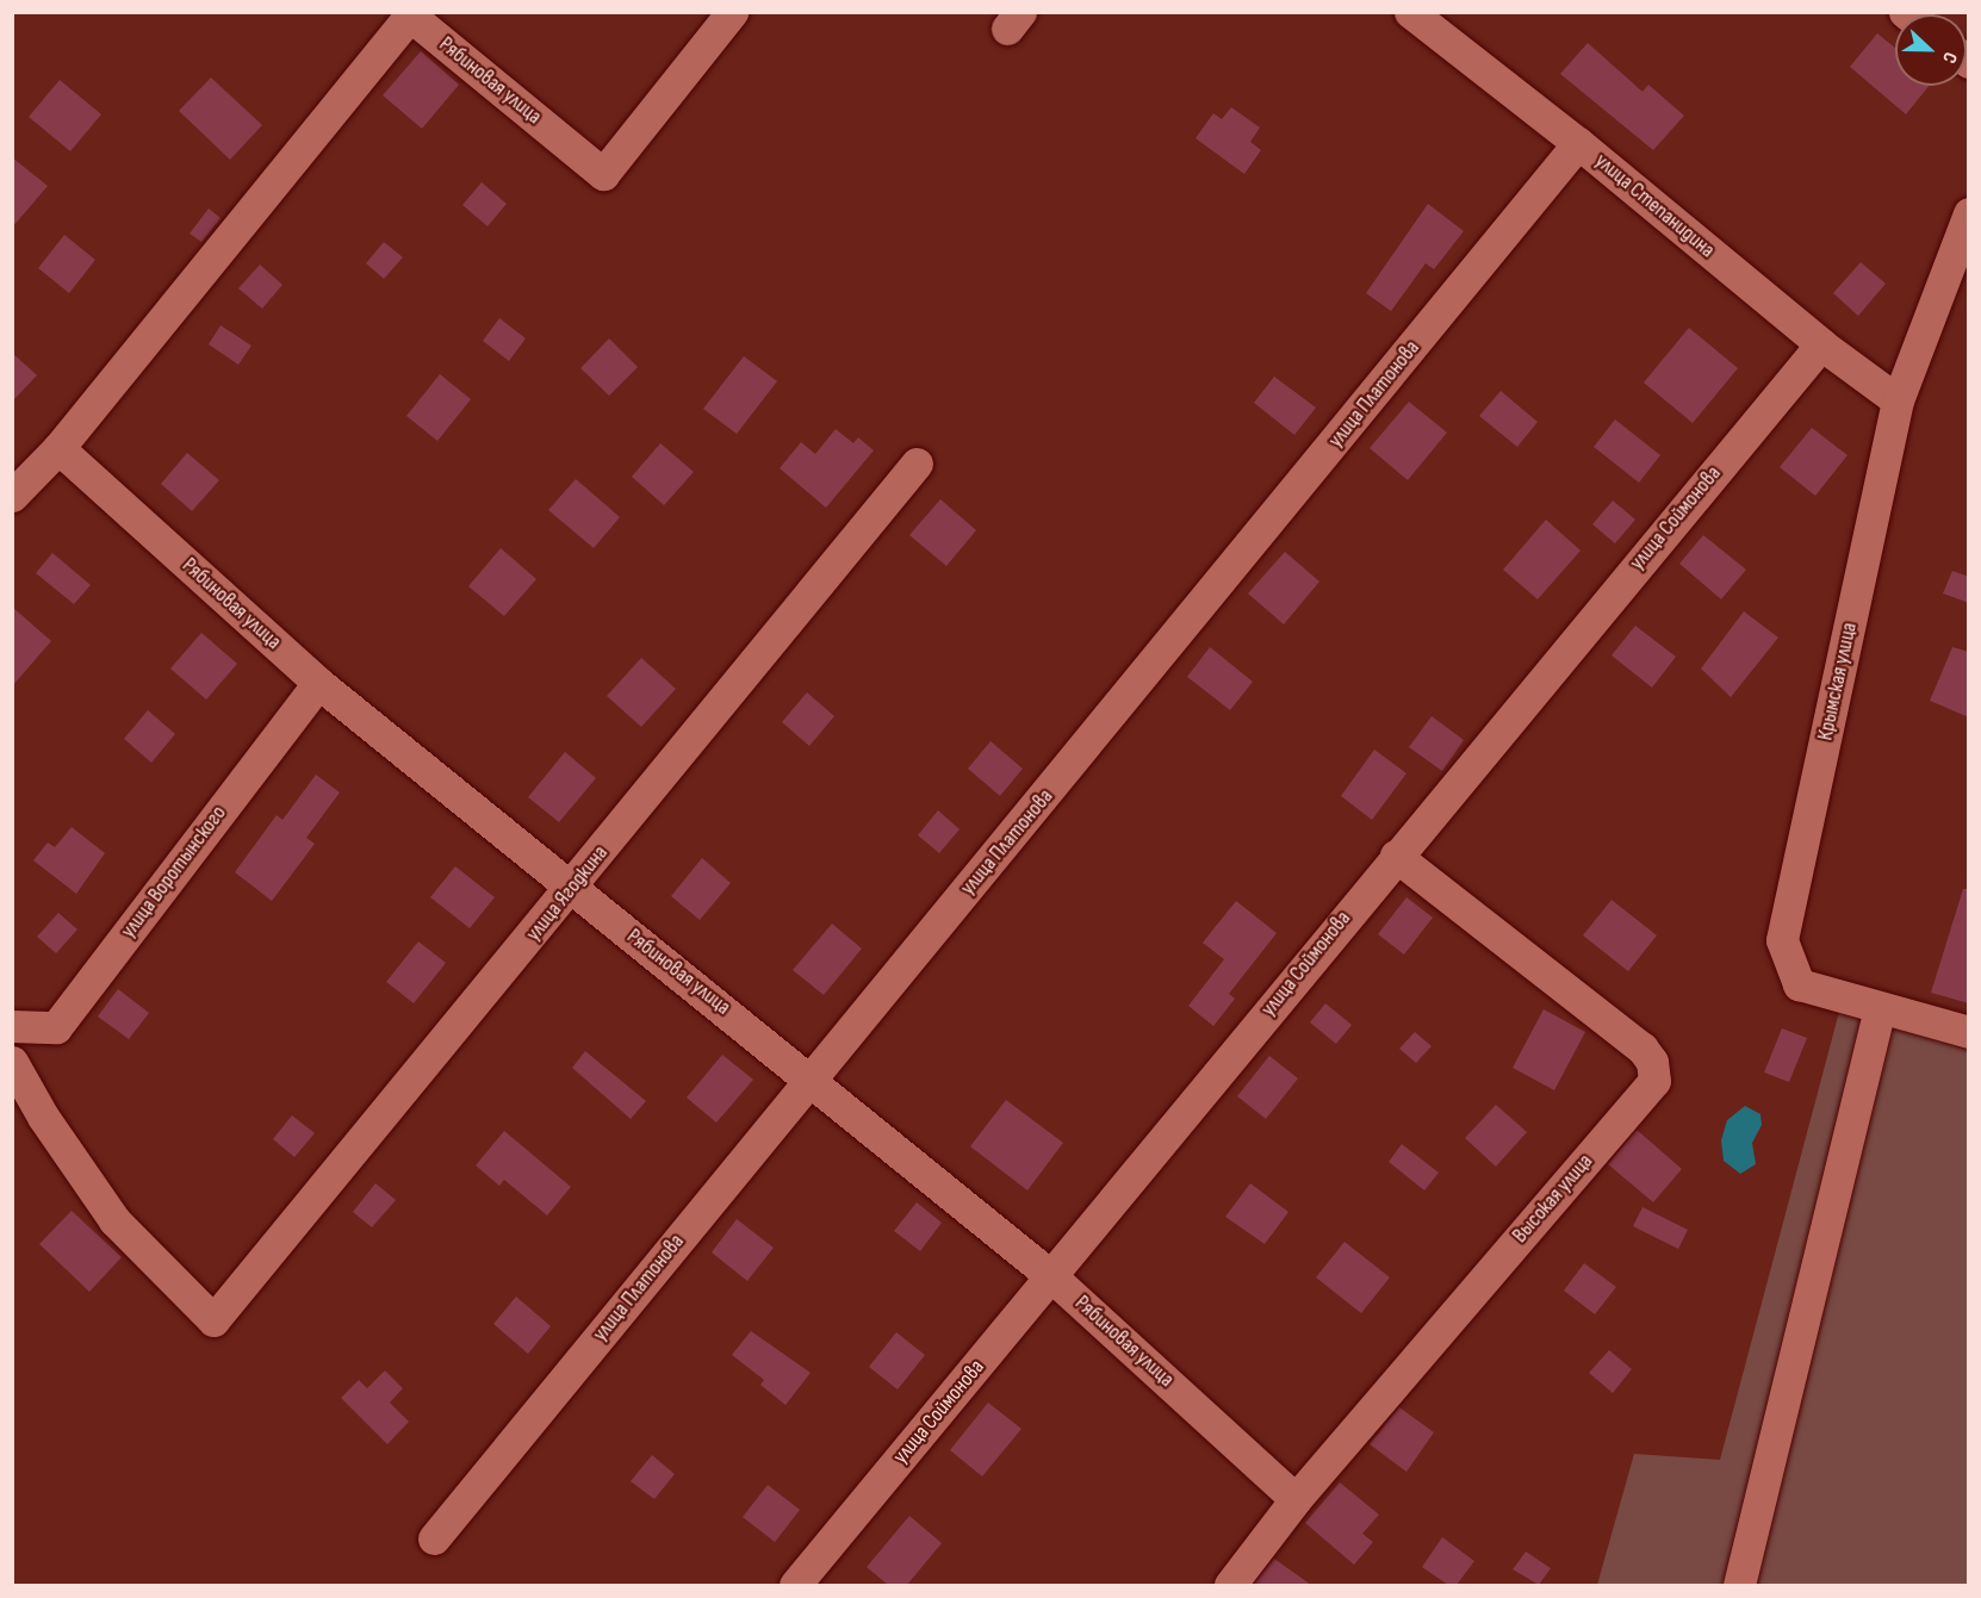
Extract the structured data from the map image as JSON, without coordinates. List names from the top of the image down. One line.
{"streets":{"street":["Рябиновая улица","улица Степанидина","улица Платонова","улица Соймонова","Крымская улица","улица Воротынского","улица Ягодкина","Высокая улица"]},"crossings":[["Рябиновая улица","улица Платонова"],["Рябиновая улица","улица Соймонова"],["Рябиновая улица","улица Воротынского"],["Рябиновая улица","улица Ягодкина"],["Рябиновая улица","Высокая улица"],["улица Степанидина","улица Платонова"],["улица Степанидина","улица Соймонова"],["улица Степанидина","Крымская улица"],["улица Соймонова","Высокая улица"]],"north":"right"}
